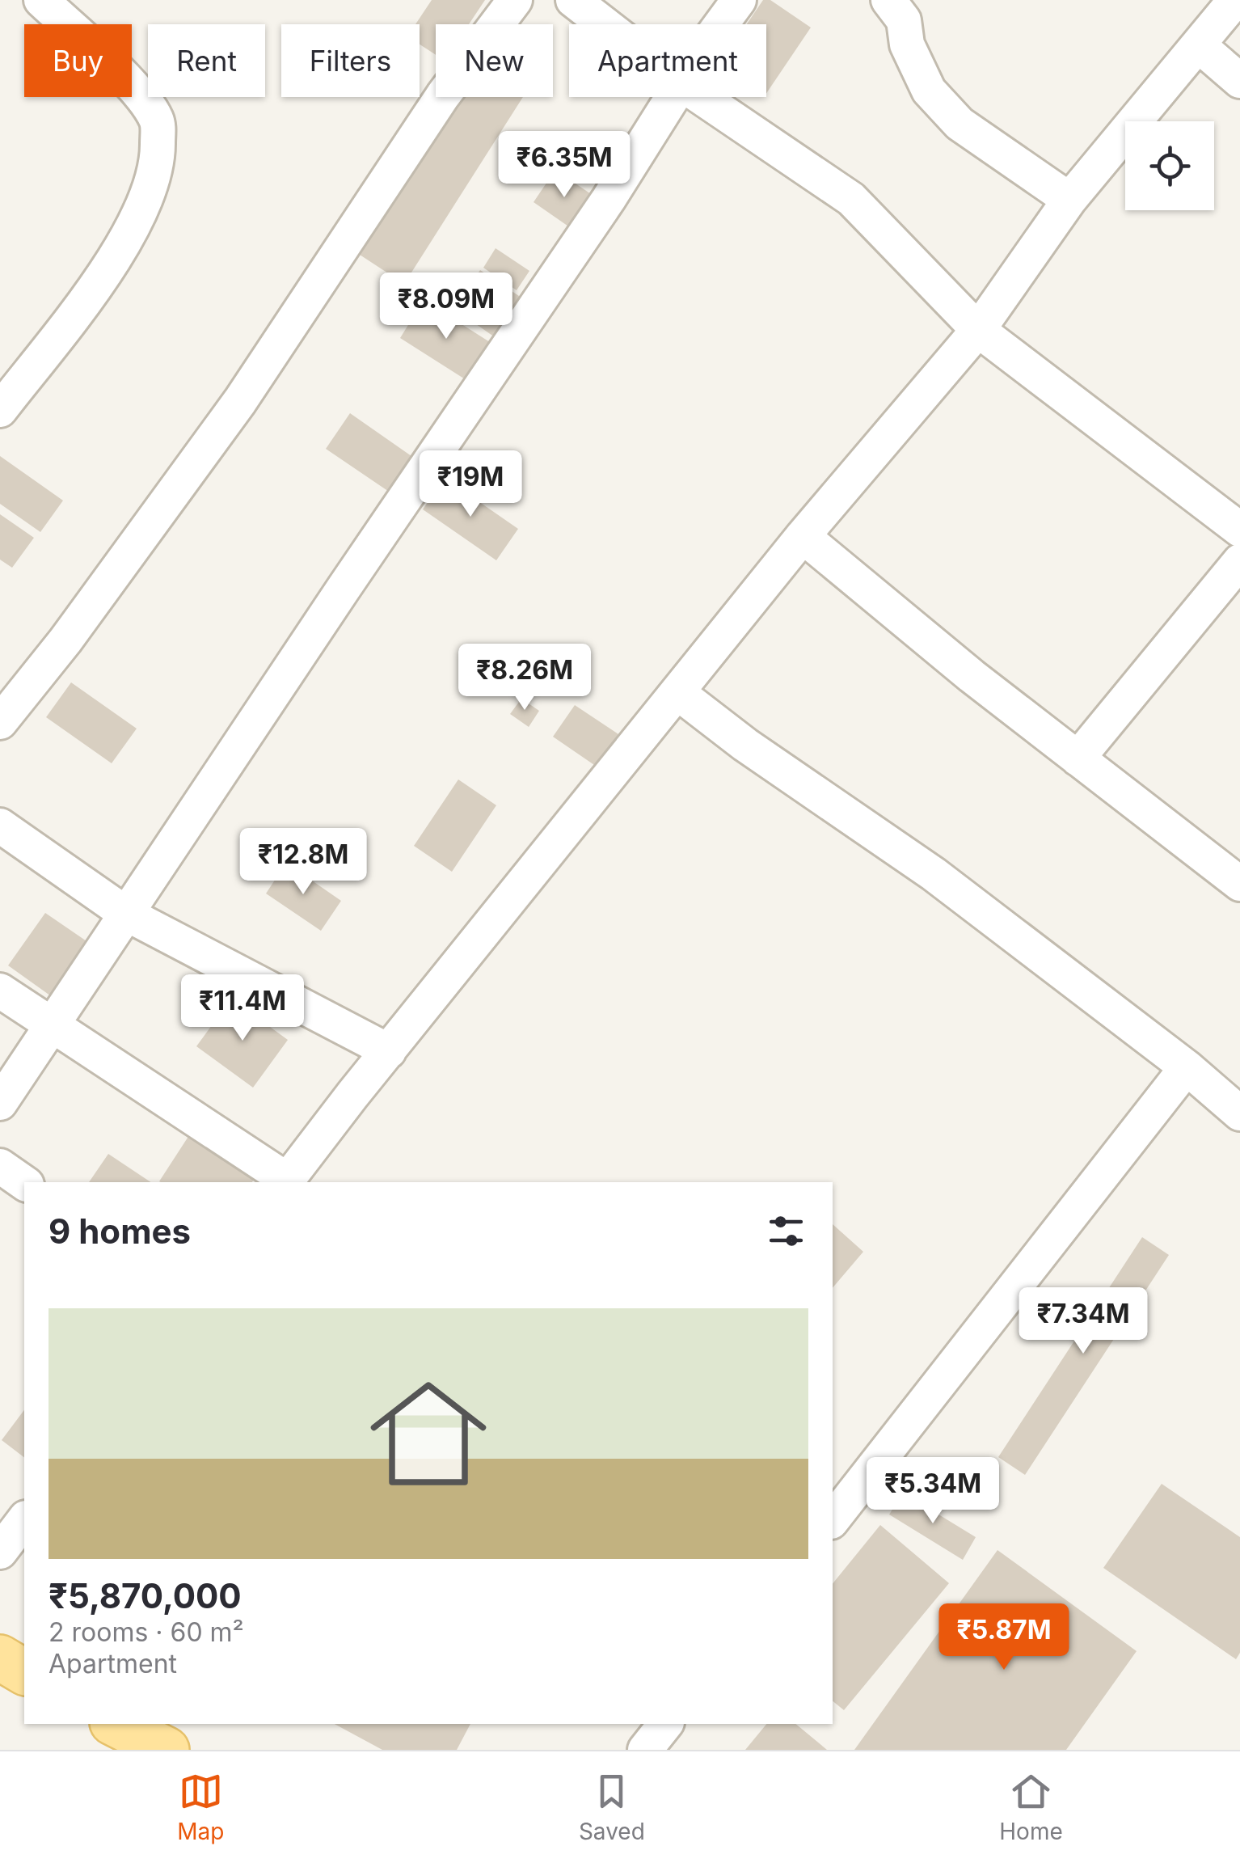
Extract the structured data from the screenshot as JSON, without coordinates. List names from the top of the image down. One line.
{"page":{"chip":["Buy","Rent","Filters","New","Apartment"],"price":["₹6.35M","₹8.09M","₹19M","₹8.26M","₹12.8M","₹11.4M","₹7.34M","₹5.34M","₹5.87M"],"heading":"9 homes","list":[{"name":"₹5,870,000","note":"2 rooms · 60 m² · Apartment"}],"tabs":["Map","Saved","Home"]}}
